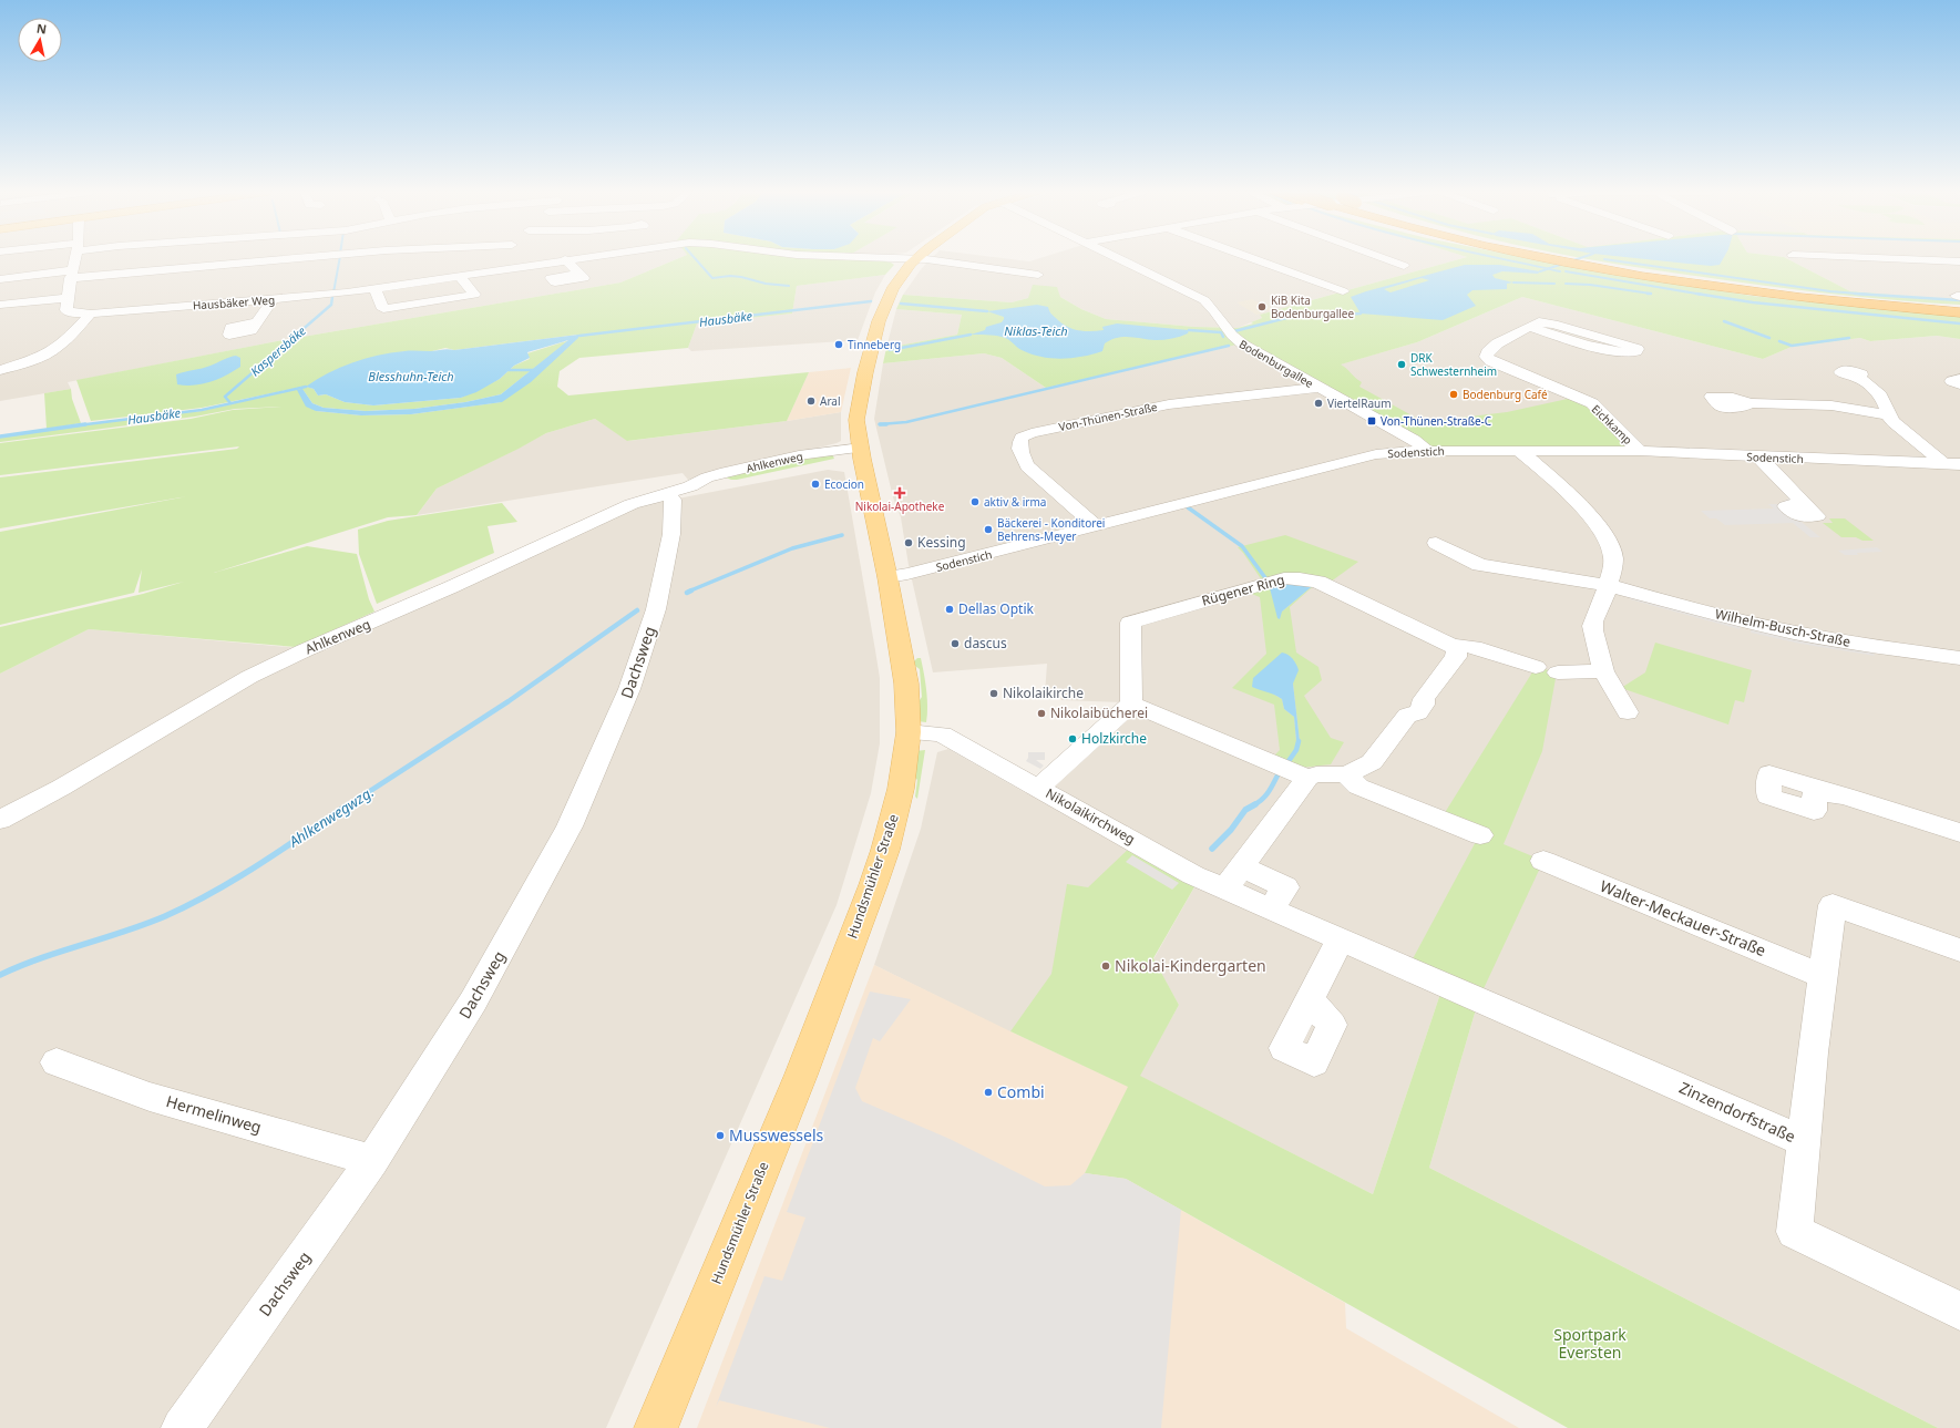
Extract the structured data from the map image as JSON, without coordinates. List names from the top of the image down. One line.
{"streets":{"main road":["Hundsmühler Straße"],"street":["Hausbäker Weg","Bodenburgallee","Von-Thünen-Straße","Eichkamp","Sodenstich","Ahlkenweg","Rügener Ring","Wilhelm-Busch-Straße","Dachsweg","Nikolaikirchweg","Walter-Meckauer-Straße","Zinzendorfstraße","Hermelinweg"]},"crossings":[["Hausbäker Weg","Hundsmühler Straße"],["Bodenburgallee","Von-Thünen-Straße"],["Bodenburgallee","Sodenstich"],["Von-Thünen-Straße","Sodenstich"],["Eichkamp","Sodenstich"],["Sodenstich","Hundsmühler Straße"],["Ahlkenweg","Dachsweg"],["Ahlkenweg","Hundsmühler Straße"],["Dachsweg","Hermelinweg"],["Nikolaikirchweg","Hundsmühler Straße"],["Nikolaikirchweg","Zinzendorfstraße"]],"water":["Hausbäke","Niklas-Teich","Kaspersbäke","Blesshuhn-Teich","Ahlkenwegwzg."],"parks":["Sportpark Eversten"],"places":{"other":["KiB Kita Bodenburgallee","Tinneberg","DRK Schwesternheim","Bodenburg Café","Aral","ViertelRaum","Ecocion","aktiv & irma","Bäckerei - Konditorei Behrens-Meyer","Kessing","Dellas Optik","dascus","Nikolaikirche","Nikolaibücherei","Holzkirche","Nikolai-Kindergarten","Combi","Musswessels"],"transit":["Von-Thünen-Straße-C"],"health":["Nikolai-Apotheke"]},"north":"top"}
